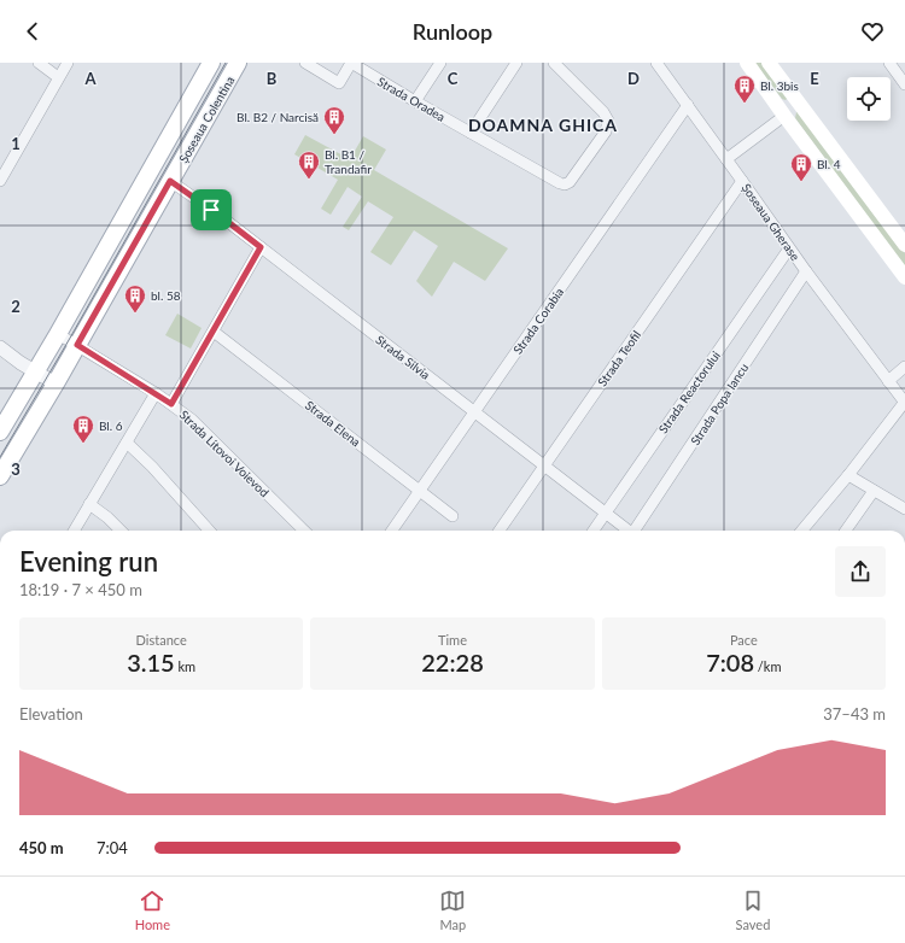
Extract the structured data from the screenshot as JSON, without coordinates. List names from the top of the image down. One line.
{"streets":{"main road":["Șoseaua Colentina"],"street":["Strada Oradea","Șoseaua Gherase","Strada Corabia","Strada Silvia","Strada Teofil","Strada Reactorului","Strada Popa Iancu","Strada Elena","Strada Litovoi Voievod"]},"crossings":[["Șoseaua Colentina","Strada Silvia"],["Șoseaua Colentina","Strada Litovoi Voievod"],["Șoseaua Gherase","Strada Corabia"],["Șoseaua Gherase","Strada Teofil"],["Șoseaua Gherase","Strada Reactorului"],["Șoseaua Gherase","Strada Popa Iancu"],["Strada Corabia","Strada Silvia"],["Strada Corabia","Strada Elena"],["Strada Silvia","Strada Teofil"],["Strada Silvia","Strada Reactorului"]],"districts":["DOAMNA GHICA"],"places":{"building":["Bl. 3bis","Bl. B2 / Narcisă","Bl. B1 / Trandafir","Bl. 4","bl. 58","Bl. 6"]},"page":{"header":"Runloop","heading":["Evening run","18:19 · 7 × 450 m"],"stats":[["Distance","3.15 km"],["Time","22:28"],["Pace","7:08 /km"]],"chart":["Elevation","37–43 m"],"list":[{"name":"450 m","note":"7:04"}],"tabs":["Home","Map","Saved"]},"grid":{"columns":["A","B","C","D","E"],"rows":["1","2","3"]}}
